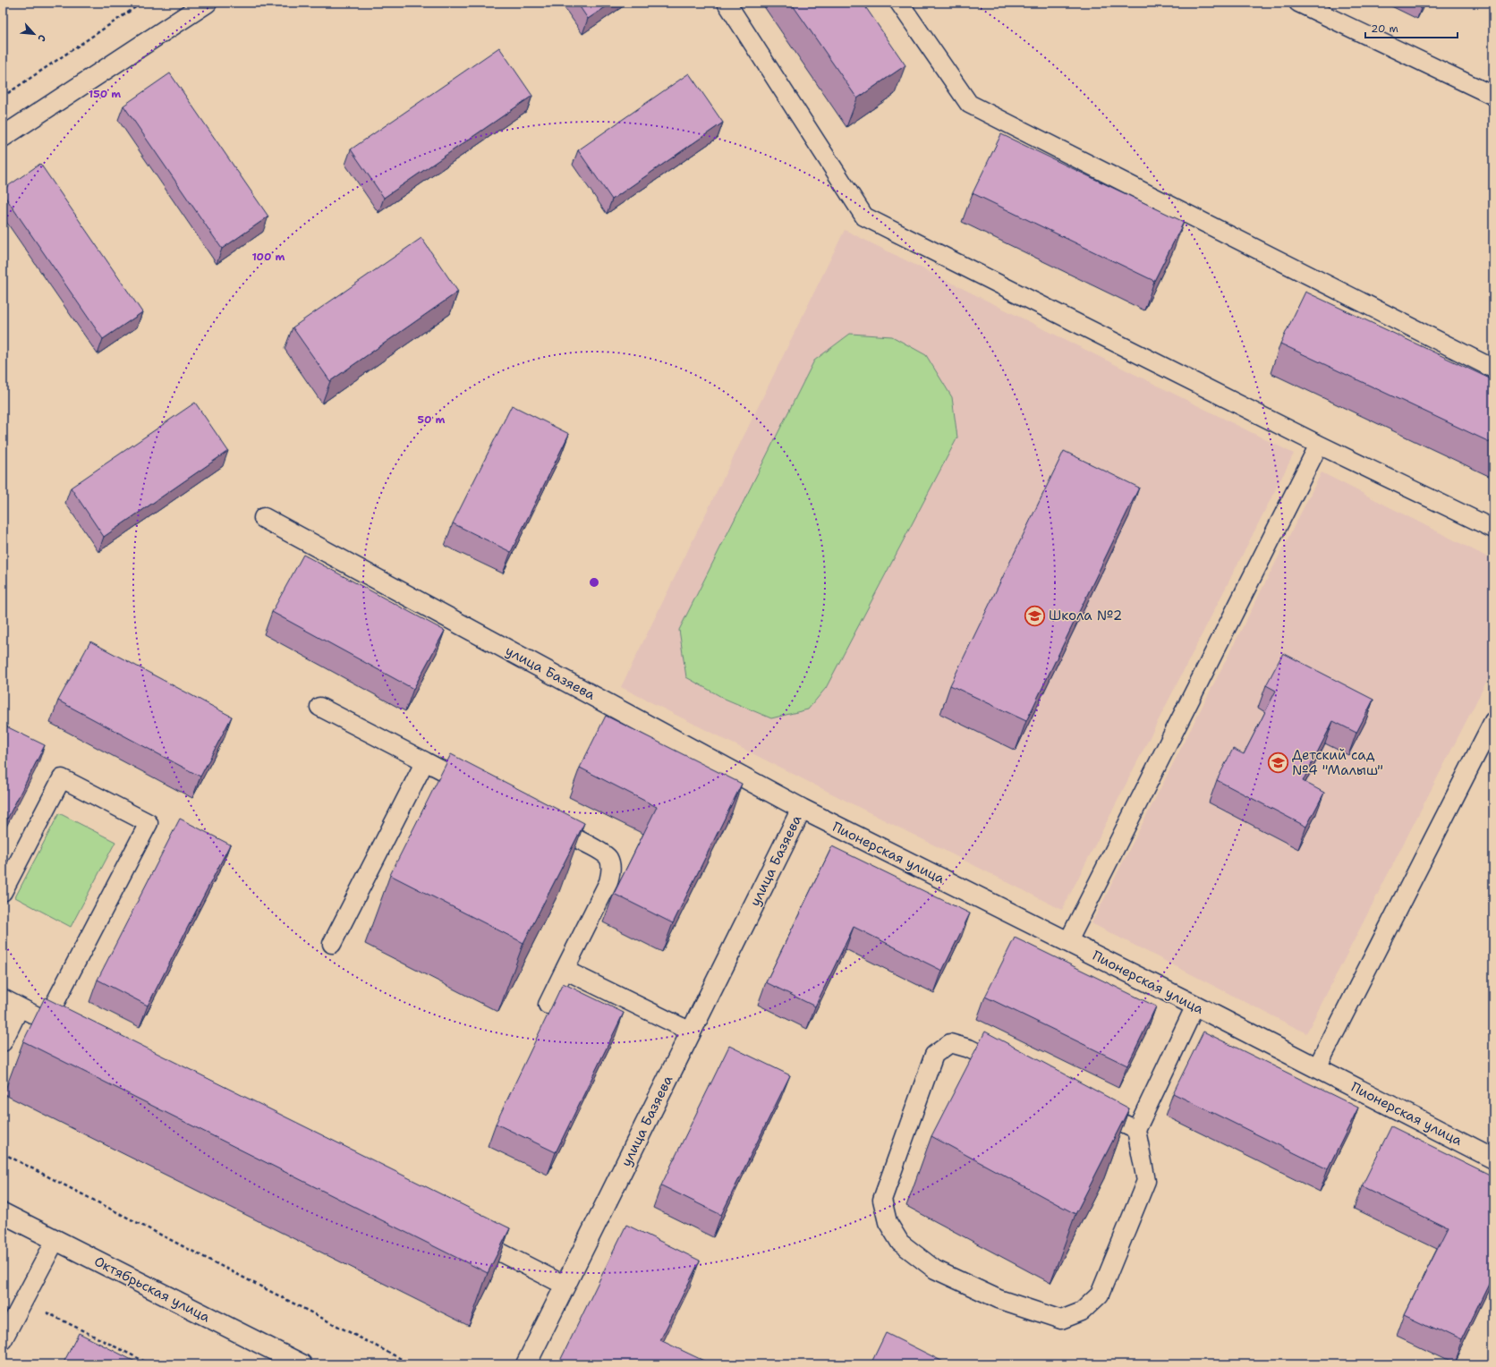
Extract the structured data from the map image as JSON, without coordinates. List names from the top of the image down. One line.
{"streets":{"street":["улица Базяева","Пионерская улица","Октябрьская улица"]},"crossings":[["улица Базяева","Пионерская улица"]],"places":{"school or university":["Школа №2","Детский сад №4 \"Малыш\""]},"scale_bar":"20 m","north":"bottom right","rings":["150 m","100 m","50 m"]}
